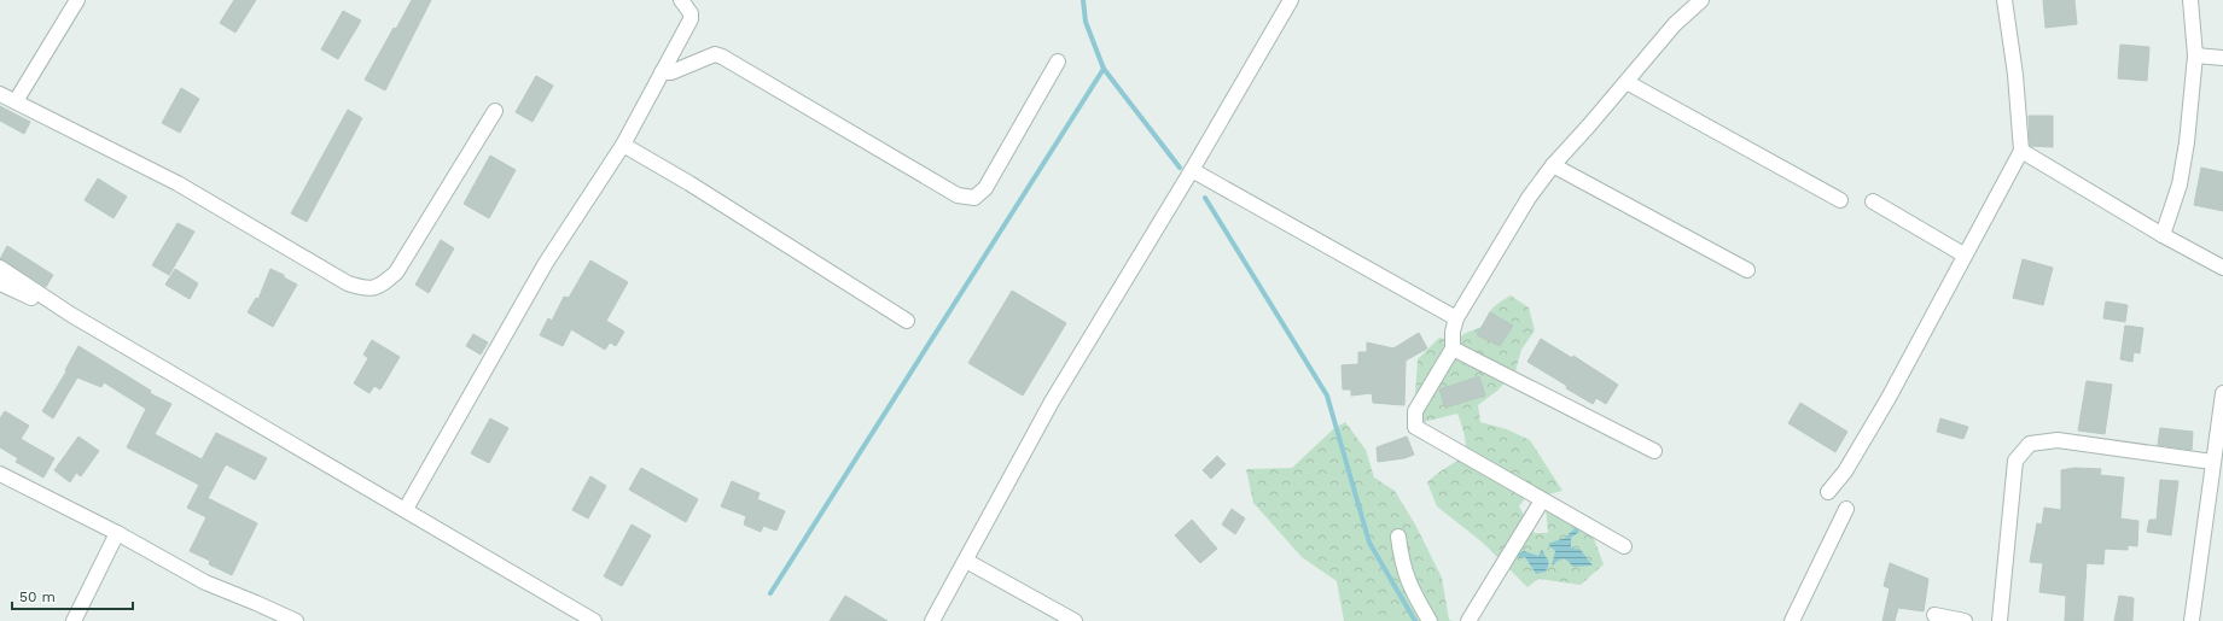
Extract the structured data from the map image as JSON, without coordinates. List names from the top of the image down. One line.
{"scale_bar":"50 m"}
